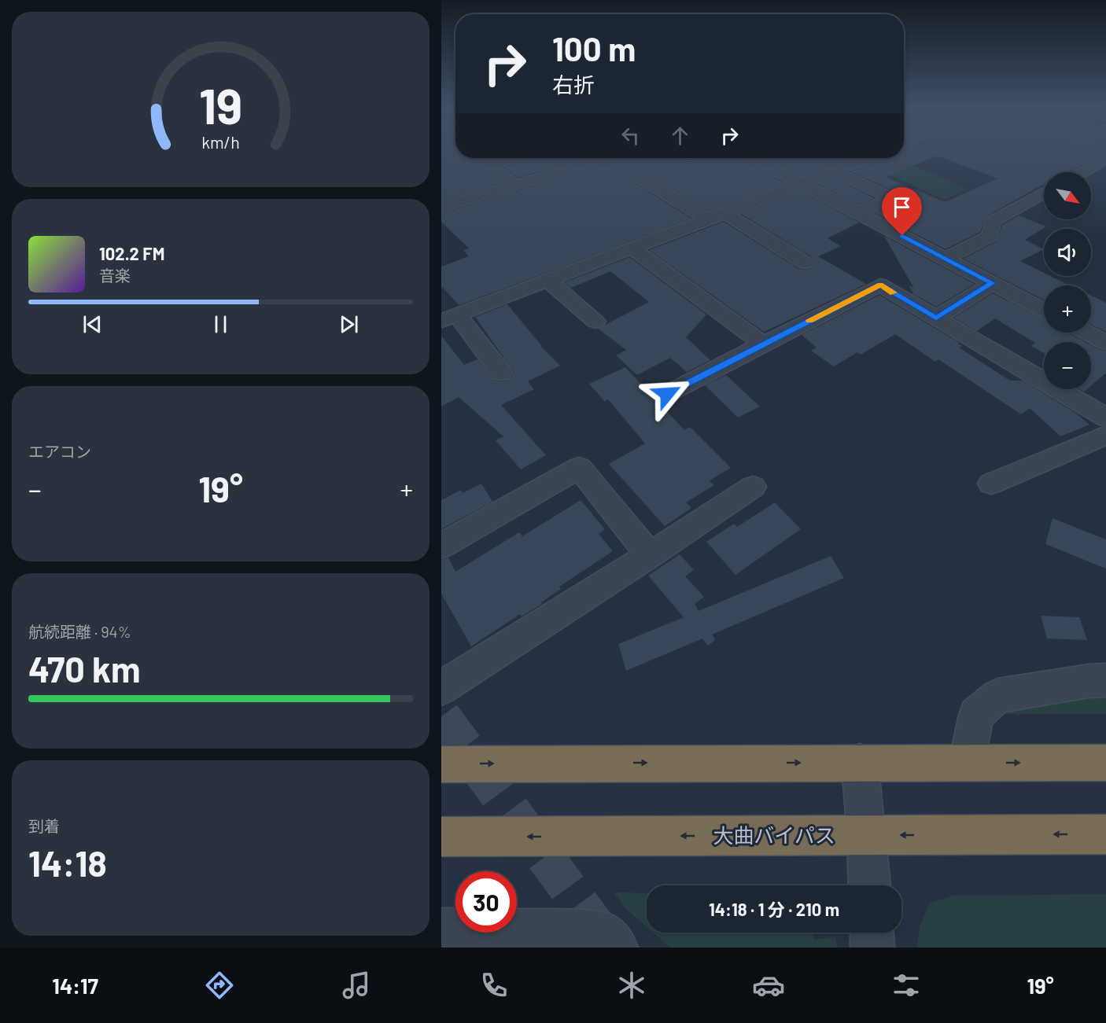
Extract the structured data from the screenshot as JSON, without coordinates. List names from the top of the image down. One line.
{"streets":{"highway":["大曲バイパス"]},"north":"bottom right","page":{"turn":["100 m","右折"],"map_buttons":["+","−"],"song":["102.2 FM","音楽"],"tile":["エアコン",["航続距離 · 94%","470 km"],["到着","14:18"]],"heat":["−","19°","+"],"limit":"30","trip":"14:18 · 1 分 · 210 m","tabs":["14:17","19°"],"gauge":["19","km/h"]}}
